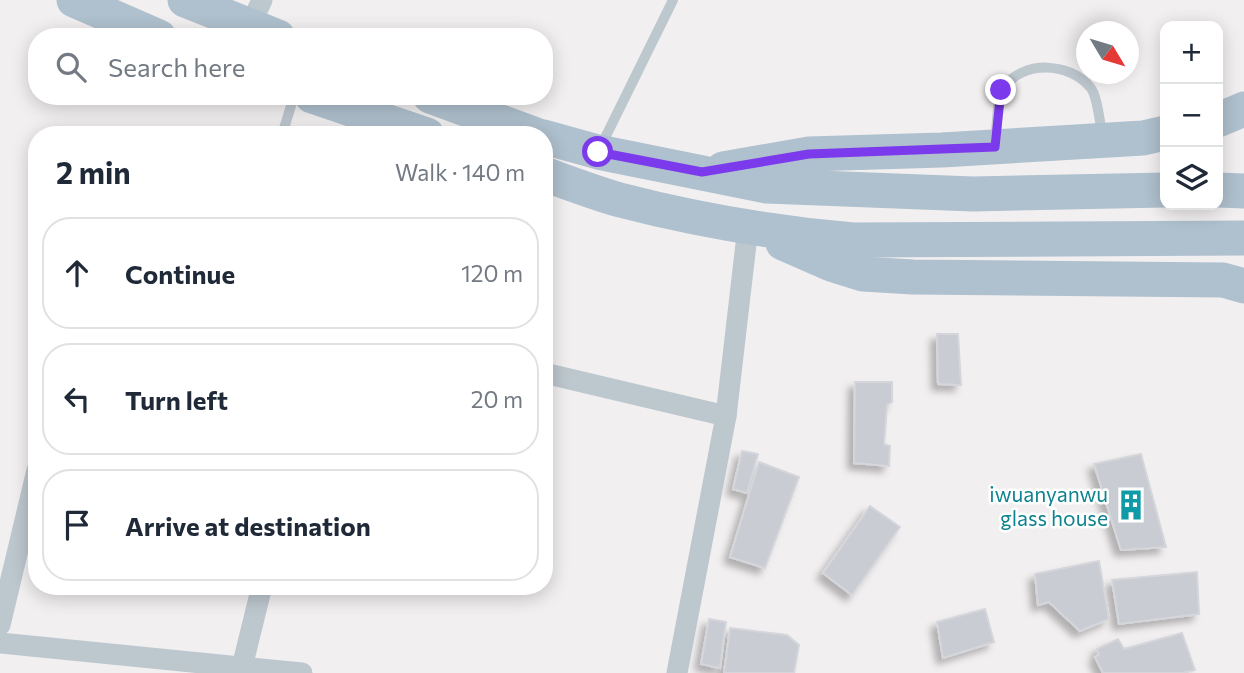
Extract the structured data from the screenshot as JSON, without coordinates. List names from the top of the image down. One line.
{"places":{"building":["iwuanyanwu glass house"]},"north":"bottom right","page":{"map_buttons":["+","−"],"search":"Search here","heading":["2 min","Walk · 140 m"],"list":[["Continue","120 m"],["Turn left","20 m"],"Arrive at destination"]}}
